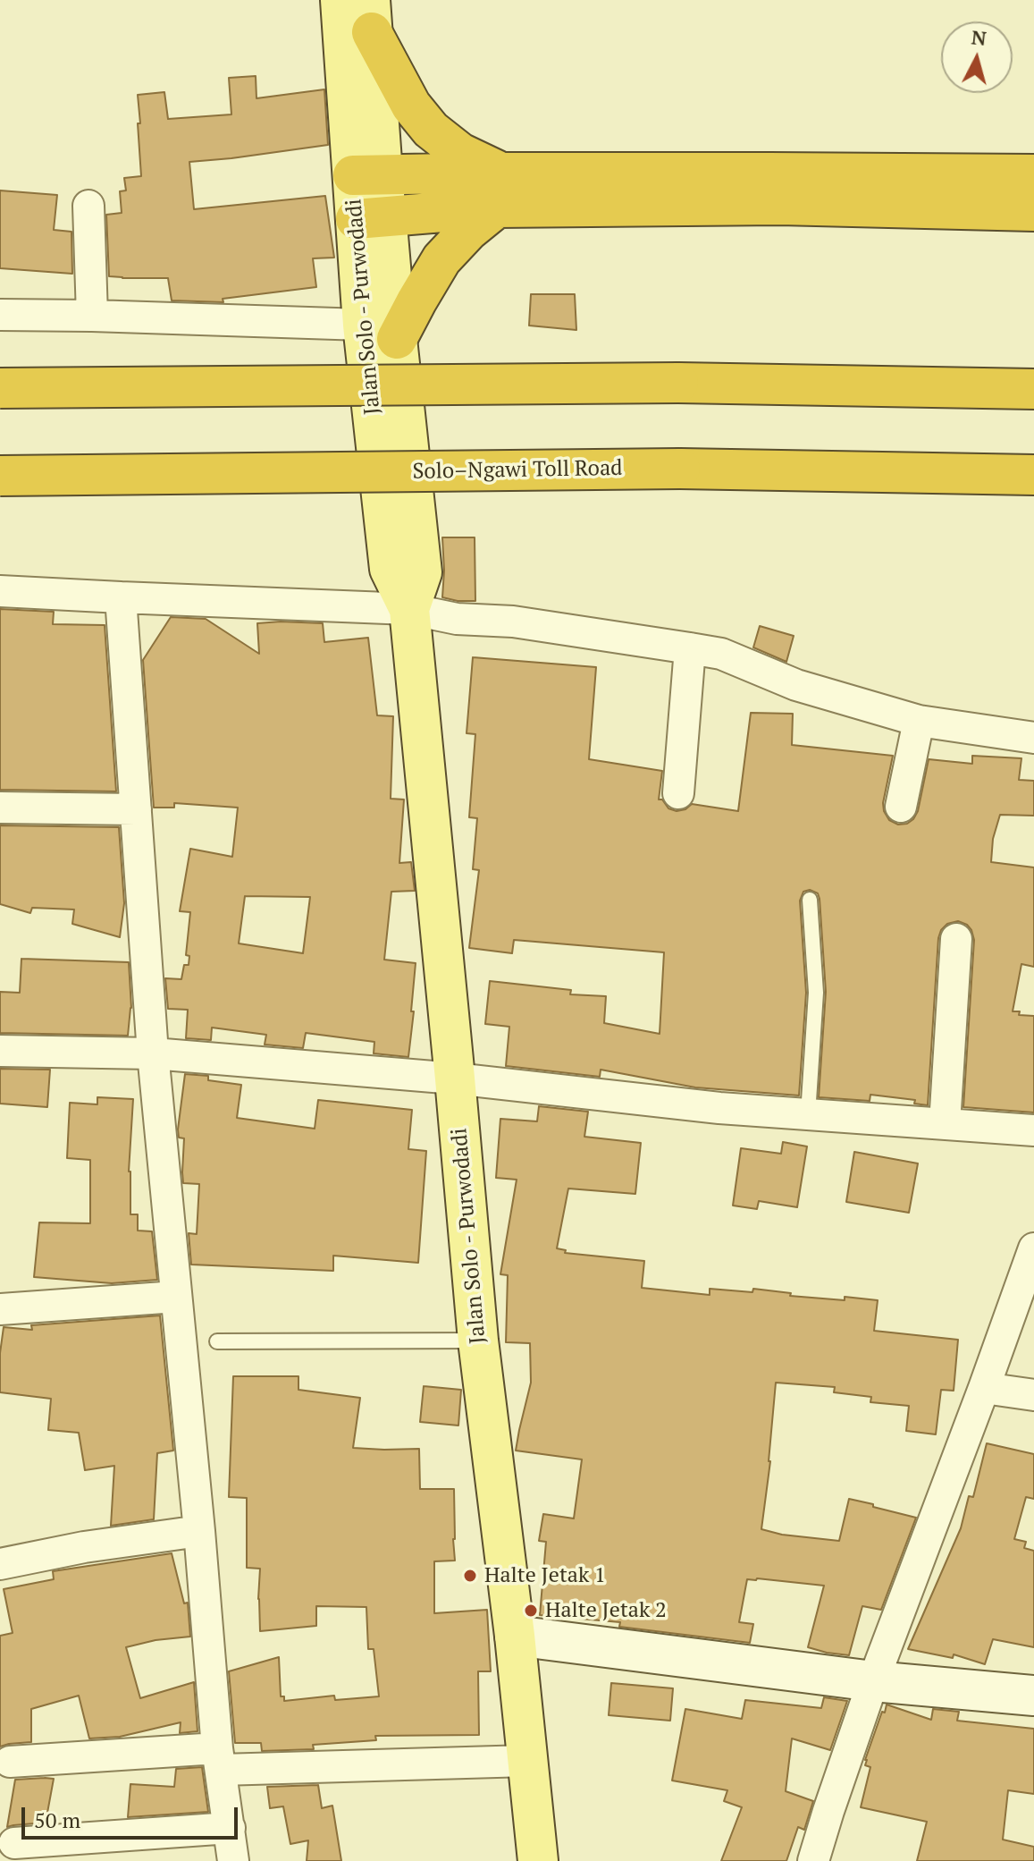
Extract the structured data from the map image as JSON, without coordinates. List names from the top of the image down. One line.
{"streets":{"highway":["Solo–Ngawi Toll Road"],"main road":["Jalan Solo - Purwodadi"]},"places":["Halte Jetak 1","Halte Jetak 2"],"scale_bar":"50 m","north":"top"}
